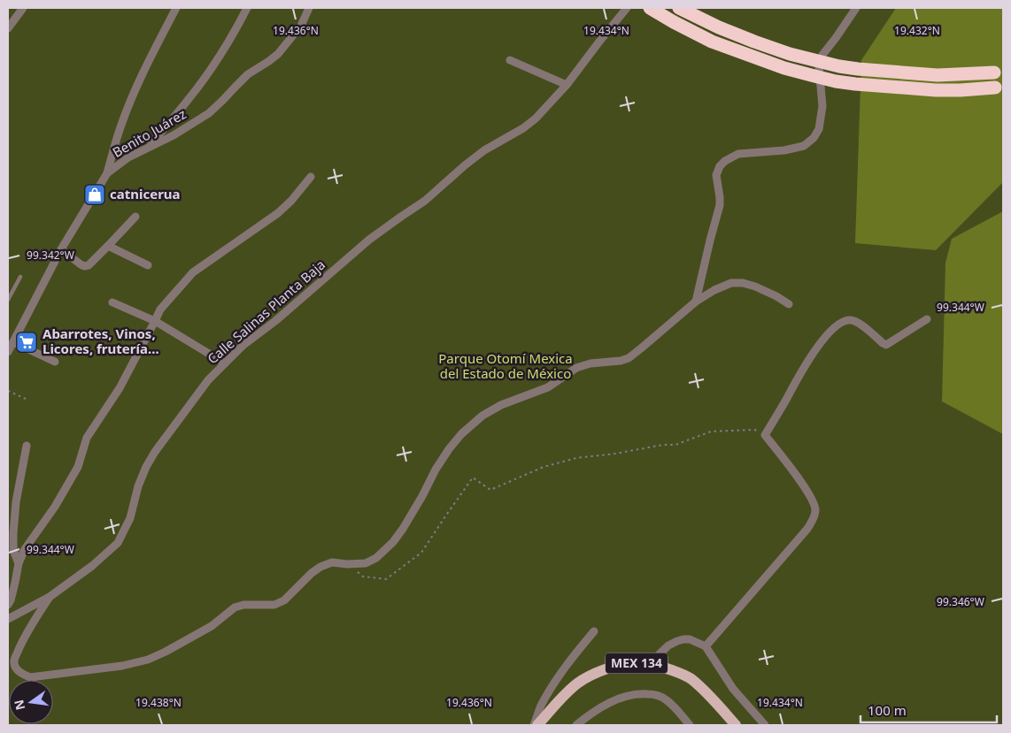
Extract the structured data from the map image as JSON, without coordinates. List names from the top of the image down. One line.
{"streets":{"main road":["MEX 134"],"street":["Benito Juárez","Calle Salinas Planta Baja"]},"parks":["Parque Otomí Mexica del Estado de México"],"places":{"shop":["catnicerua"],"supermarket":["Abarrotes, Vinos, Licores, frutería..."]},"scale_bar":"100 m","north":"left","coordinates":["19.432°N","19.436°N","19.434°N","99.342°W","99.344°W","99.346°W","19.438°N"]}
